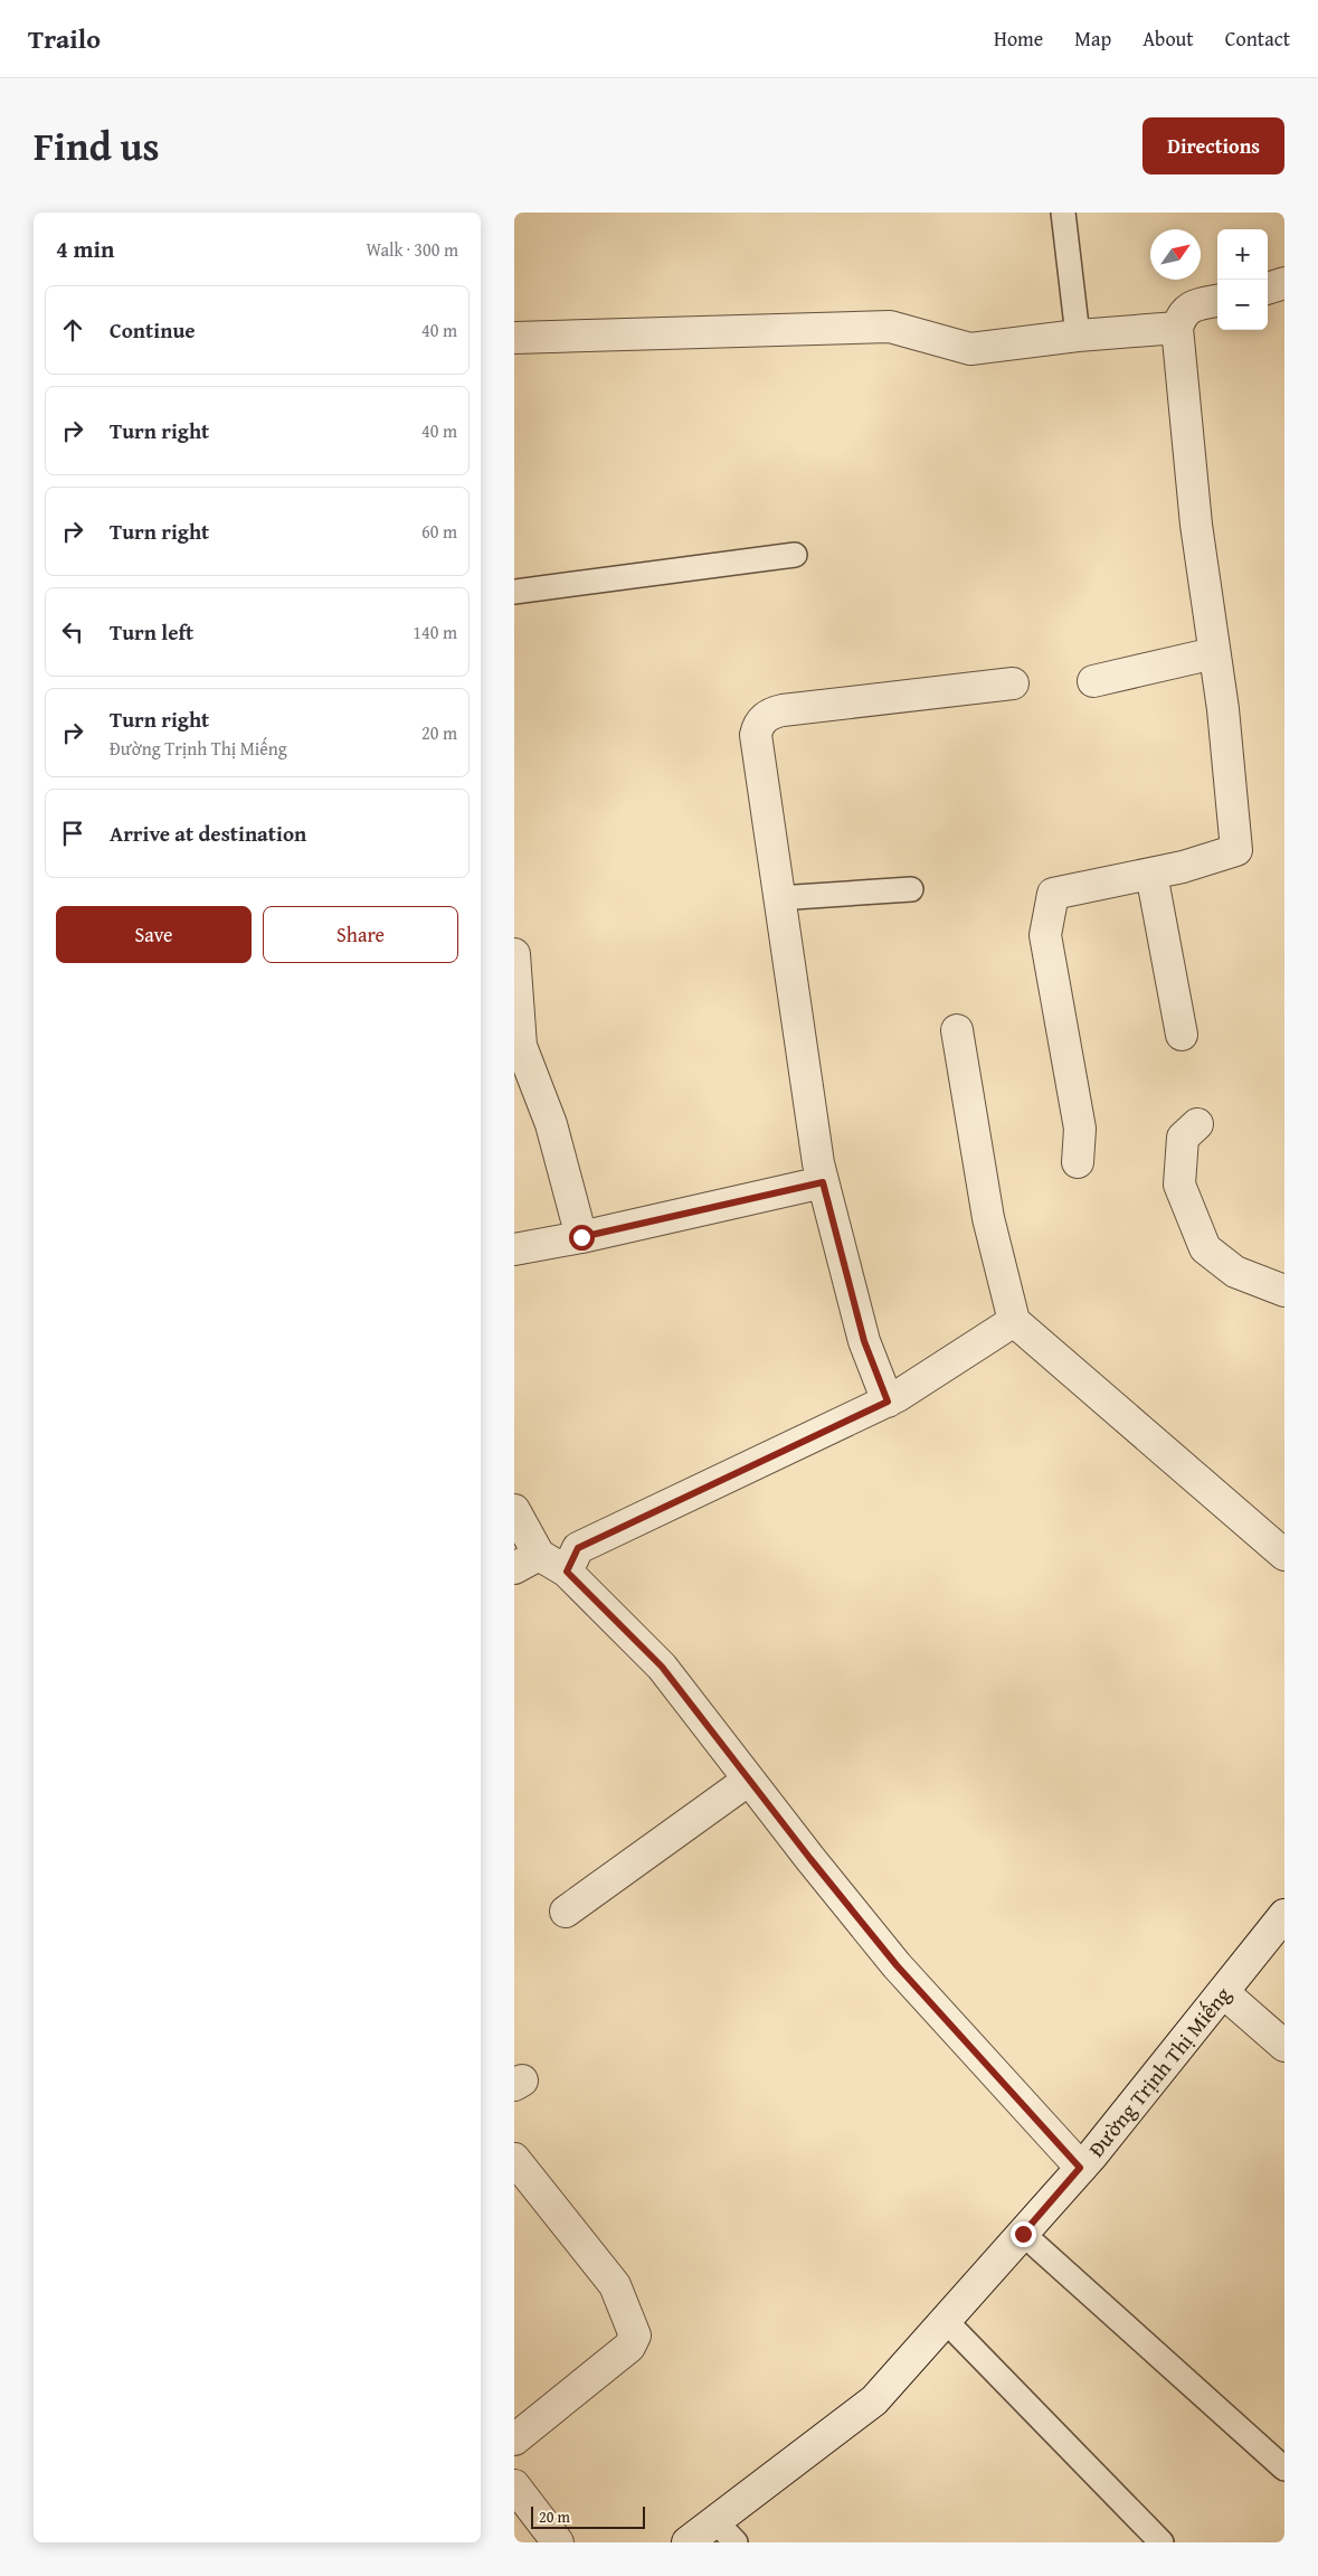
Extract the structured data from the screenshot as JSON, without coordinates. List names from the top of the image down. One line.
{"streets":{"street":["Đường Trịnh Thị Miếng"]},"scale_bar":"20 m","north":"top right","page":{"header":"Trailo","nav":["Home","Map","About","Contact"],"title":"Find us","buttons":["Directions",["Save","Share"]],"heading":["4 min","Walk · 300 m"],"map_buttons":["+","−"],"list":[["Continue","40 m"],["Turn right","40 m"],["Turn right","60 m"],["Turn left","140 m"],["Turn right","Đường Trịnh Thị Miếng","20 m"],"Arrive at destination"],"scale":"20 m"}}
